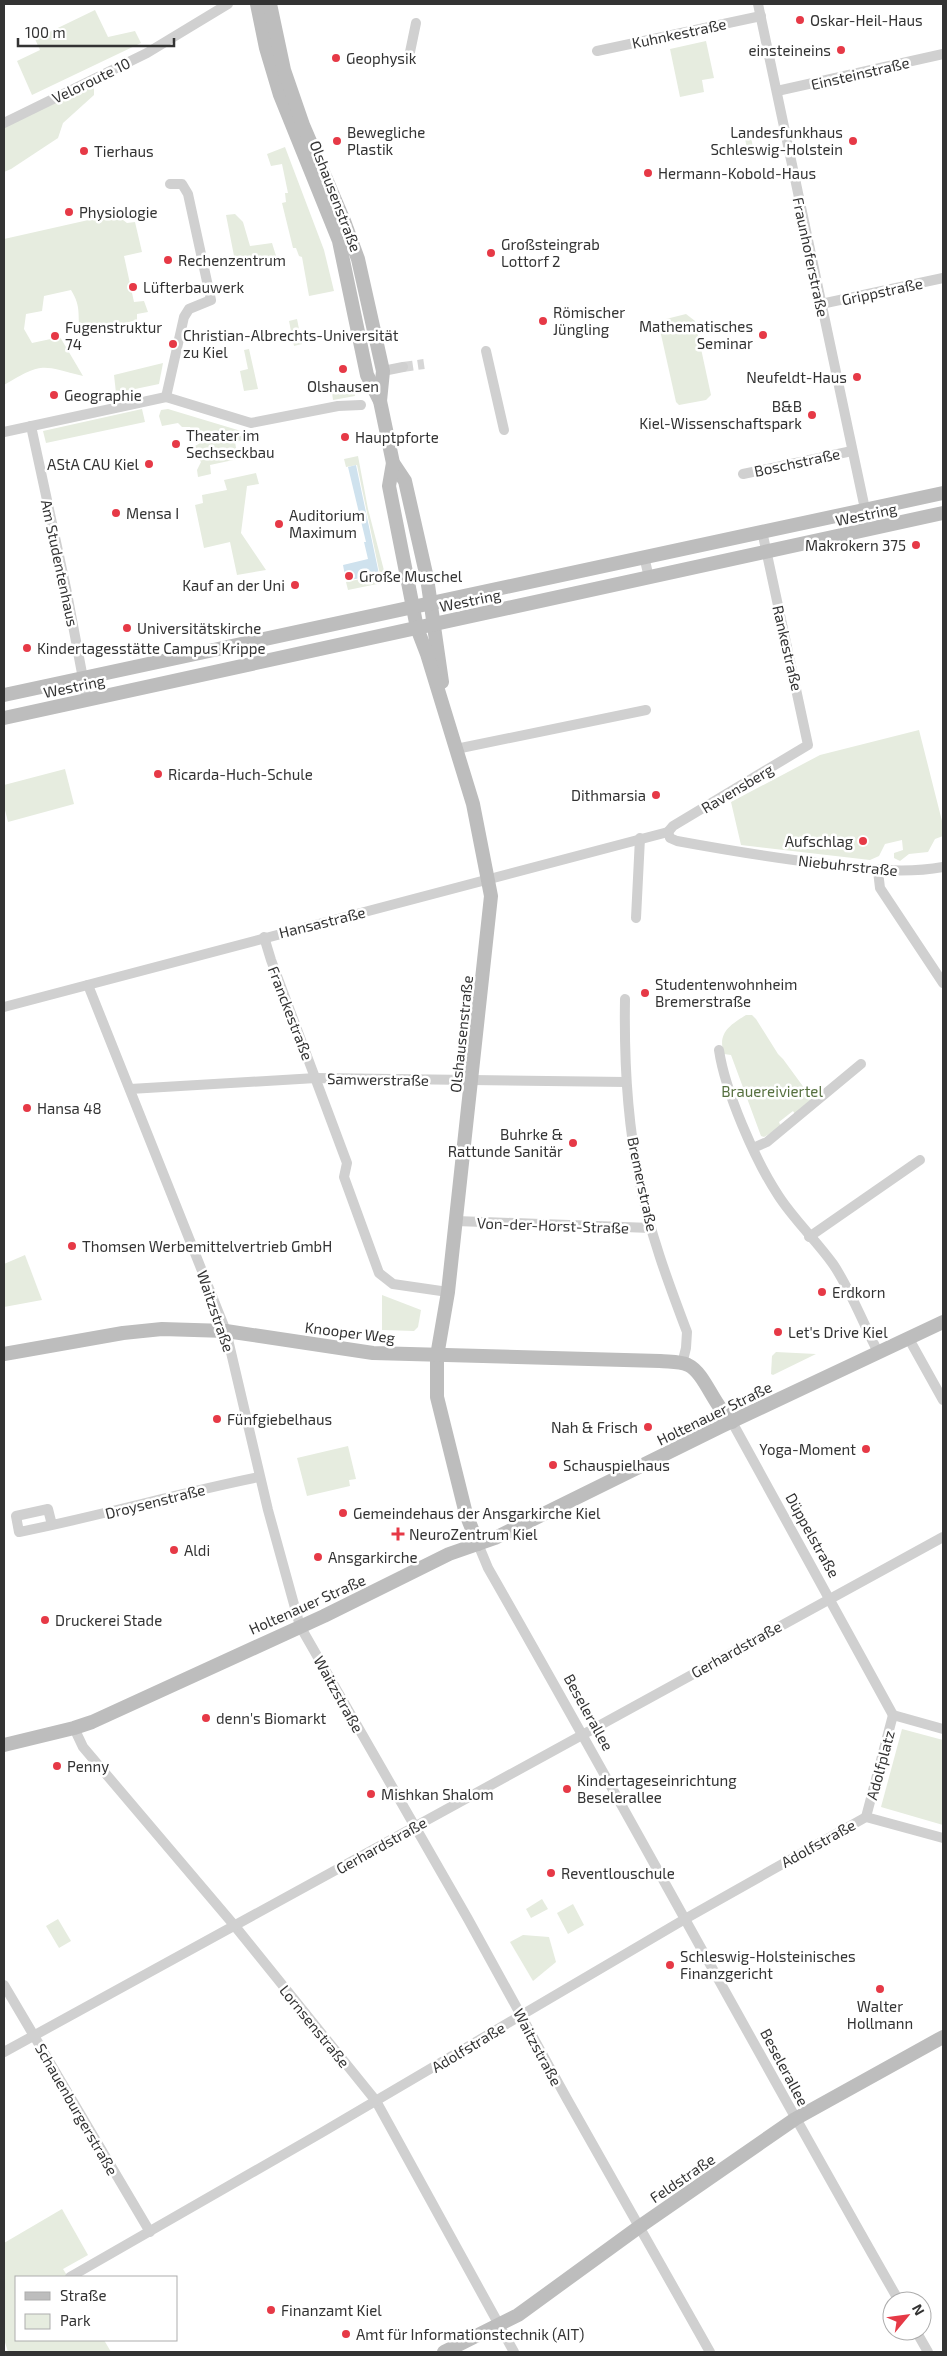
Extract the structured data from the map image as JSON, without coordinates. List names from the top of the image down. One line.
{"streets":{"main road":["Olshausenstraße","Westring","Knooper Weg","Holtenauer Straße","Düppelstraße","Beselerallee","Feldstraße"],"street":["Kuhnkestraße","Einsteinstraße","Veloroute 10","Fraunhoferstraße","Grippstraße","Boschstraße","Am Studentenhaus","Rankestraße","Ravensberg","Niebuhrstraße","Hansastraße","Franckestraße","Samwerstraße","Bremerstraße","Von-der-Horst-Straße","Waitzstraße","Droysenstraße","Gerhardstraße","Adolfplatz","Adolfstraße","Lornsenstraße","Schauenburgerstraße"]},"crossings":[["Kuhnkestraße","Fraunhoferstraße"],["Einsteinstraße","Fraunhoferstraße"],["Olshausenstraße","Westring"],["Olshausenstraße","Hansastraße"],["Olshausenstraße","Franckestraße"],["Olshausenstraße","Samwerstraße"],["Olshausenstraße","Von-der-Horst-Straße"],["Olshausenstraße","Knooper Weg"],["Olshausenstraße","Beselerallee"],["Fraunhoferstraße","Grippstraße"],["Fraunhoferstraße","Boschstraße"],["Fraunhoferstraße","Westring"],["Westring","Am Studentenhaus"],["Westring","Rankestraße"],["Rankestraße","Ravensberg"],["Ravensberg","Niebuhrstraße"],["Hansastraße","Franckestraße"],["Hansastraße","Waitzstraße"],["Franckestraße","Samwerstraße"],["Samwerstraße","Bremerstraße"],["Samwerstraße","Waitzstraße"],["Bremerstraße","Von-der-Horst-Straße"],["Bremerstraße","Knooper Weg"],["Bremerstraße","Düppelstraße"],["Waitzstraße","Knooper Weg"],["Waitzstraße","Holtenauer Straße"],["Waitzstraße","Droysenstraße"],["Waitzstraße","Gerhardstraße"],["Waitzstraße","Adolfstraße"],["Waitzstraße","Feldstraße"],["Knooper Weg","Düppelstraße"],["Knooper Weg","Beselerallee"],["Holtenauer Straße","Düppelstraße"],["Holtenauer Straße","Beselerallee"],["Holtenauer Straße","Lornsenstraße"],["Düppelstraße","Gerhardstraße"],["Düppelstraße","Adolfplatz"],["Gerhardstraße","Beselerallee"],["Gerhardstraße","Lornsenstraße"],["Gerhardstraße","Schauenburgerstraße"],["Beselerallee","Adolfstraße"],["Beselerallee","Feldstraße"],["Adolfplatz","Adolfstraße"],["Adolfstraße","Lornsenstraße"],["Adolfstraße","Schauenburgerstraße"],["Lornsenstraße","Feldstraße"]],"parks":["Brauereiviertel"],"places":{"other":["Oskar-Heil-Haus","einsteineins","Geophysik","Bewegliche Plastik","Landesfunkhaus Schleswig-Holstein","Tierhaus","Hermann-Kobold-Haus","Physiologie","Großsteingrab Lottorf 2","Rechenzentrum","Lüfterbauwerk","Römischer Jüngling","Mathematisches Seminar","Fugenstruktur 74","Christian-Albrechts-Universität zu Kiel","Olshausen","Neufeldt-Haus","Geographie","B&B Kiel-Wissenschaftspark","Hauptpforte","Theater im Sechseckbau","AStA CAU Kiel","Mensa I","Auditorium Maximum","Makrokern 375","Große Muschel","Kauf an der Uni","Universitätskirche","Kindertagesstätte Campus Krippe","Ricarda-Huch-Schule","Dithmarsia","Aufschlag","Studentenwohnheim Bremerstraße","Hansa 48","Buhrke & Rattunde Sanitär","Thomsen Werbemittelvertrieb GmbH","Erdkorn","Let's Drive Kiel","Fünfgiebelhaus","Nah & Frisch","Yoga-Moment","Schauspielhaus","Gemeindehaus der Ansgarkirche Kiel","Aldi","Ansgarkirche","Druckerei Stade","denn's Biomarkt","Penny","Kindertageseinrichtung Beselerallee","Mishkan Shalom","Reventlouschule","Schleswig-Holsteinisches Finanzgericht","Walter Hollmann","Finanzamt Kiel","Amt für Informationstechnik (AIT)"],"health":["NeuroZentrum Kiel"]},"legend":["Straße","Park"],"scale_bar":"100 m","north":"top right"}
